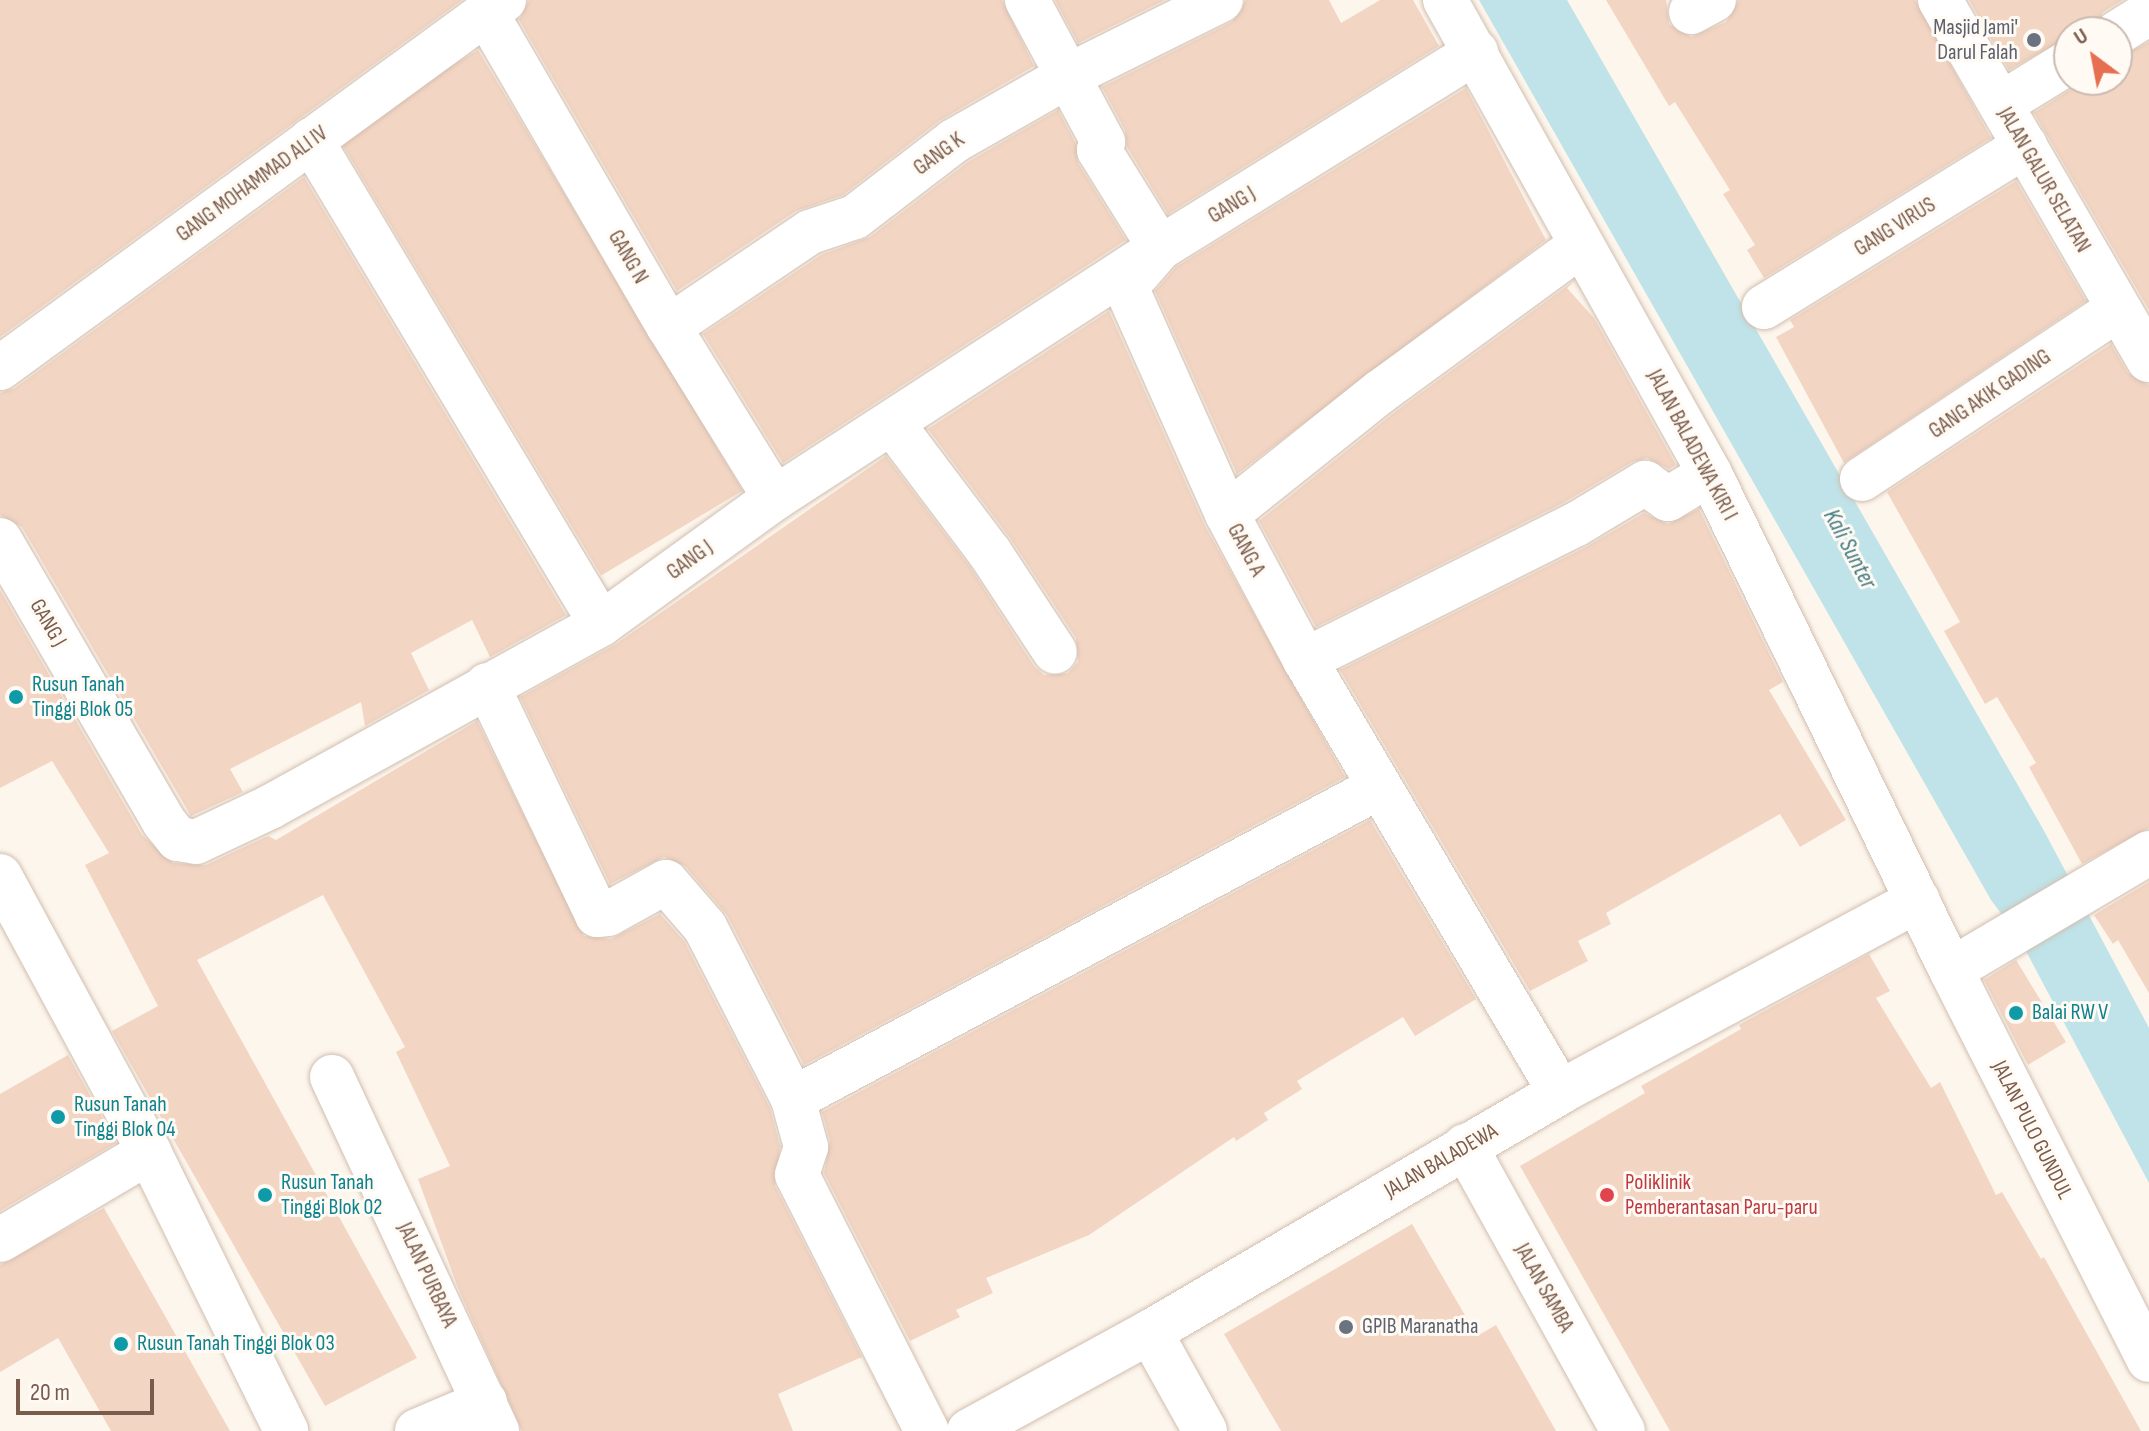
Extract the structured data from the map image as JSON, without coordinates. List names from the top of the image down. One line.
{"streets":{"street":["GANG K","JALAN GALUR SELATAN","GANG MOHAMMAD ALI IV","GANG J","GANG VIRUS","GANG N","GANG AKIK GADING","JALAN BALADEWA KIRI I","GANG A","JALAN PULO GUNDUL","JALAN BALADEWA","JALAN PURBAYA","JALAN SAMBA"]},"crossings":[["GANG K","GANG N"],["JALAN GALUR SELATAN","GANG VIRUS"],["JALAN GALUR SELATAN","GANG AKIK GADING"],["GANG MOHAMMAD ALI IV","GANG N"],["GANG J","GANG N"],["GANG J","JALAN BALADEWA KIRI I"],["GANG J","GANG A"],["JALAN BALADEWA KIRI I","JALAN PULO GUNDUL"],["JALAN BALADEWA KIRI I","JALAN BALADEWA"],["GANG A","JALAN BALADEWA"],["JALAN PULO GUNDUL","JALAN BALADEWA"],["JALAN BALADEWA","JALAN SAMBA"]],"water":["Kali Sunter"],"places":["Masjid Jami' Darul Falah","Rusun Tanah Tinggi Blok 05","Balai RW V","Rusun Tanah Tinggi Blok 04","Rusun Tanah Tinggi Blok 02","Poliklinik Pemberantasan Paru-paru","GPIB Maranatha","Rusun Tanah Tinggi Blok 03"],"scale_bar":"20 m","north":"top left"}
